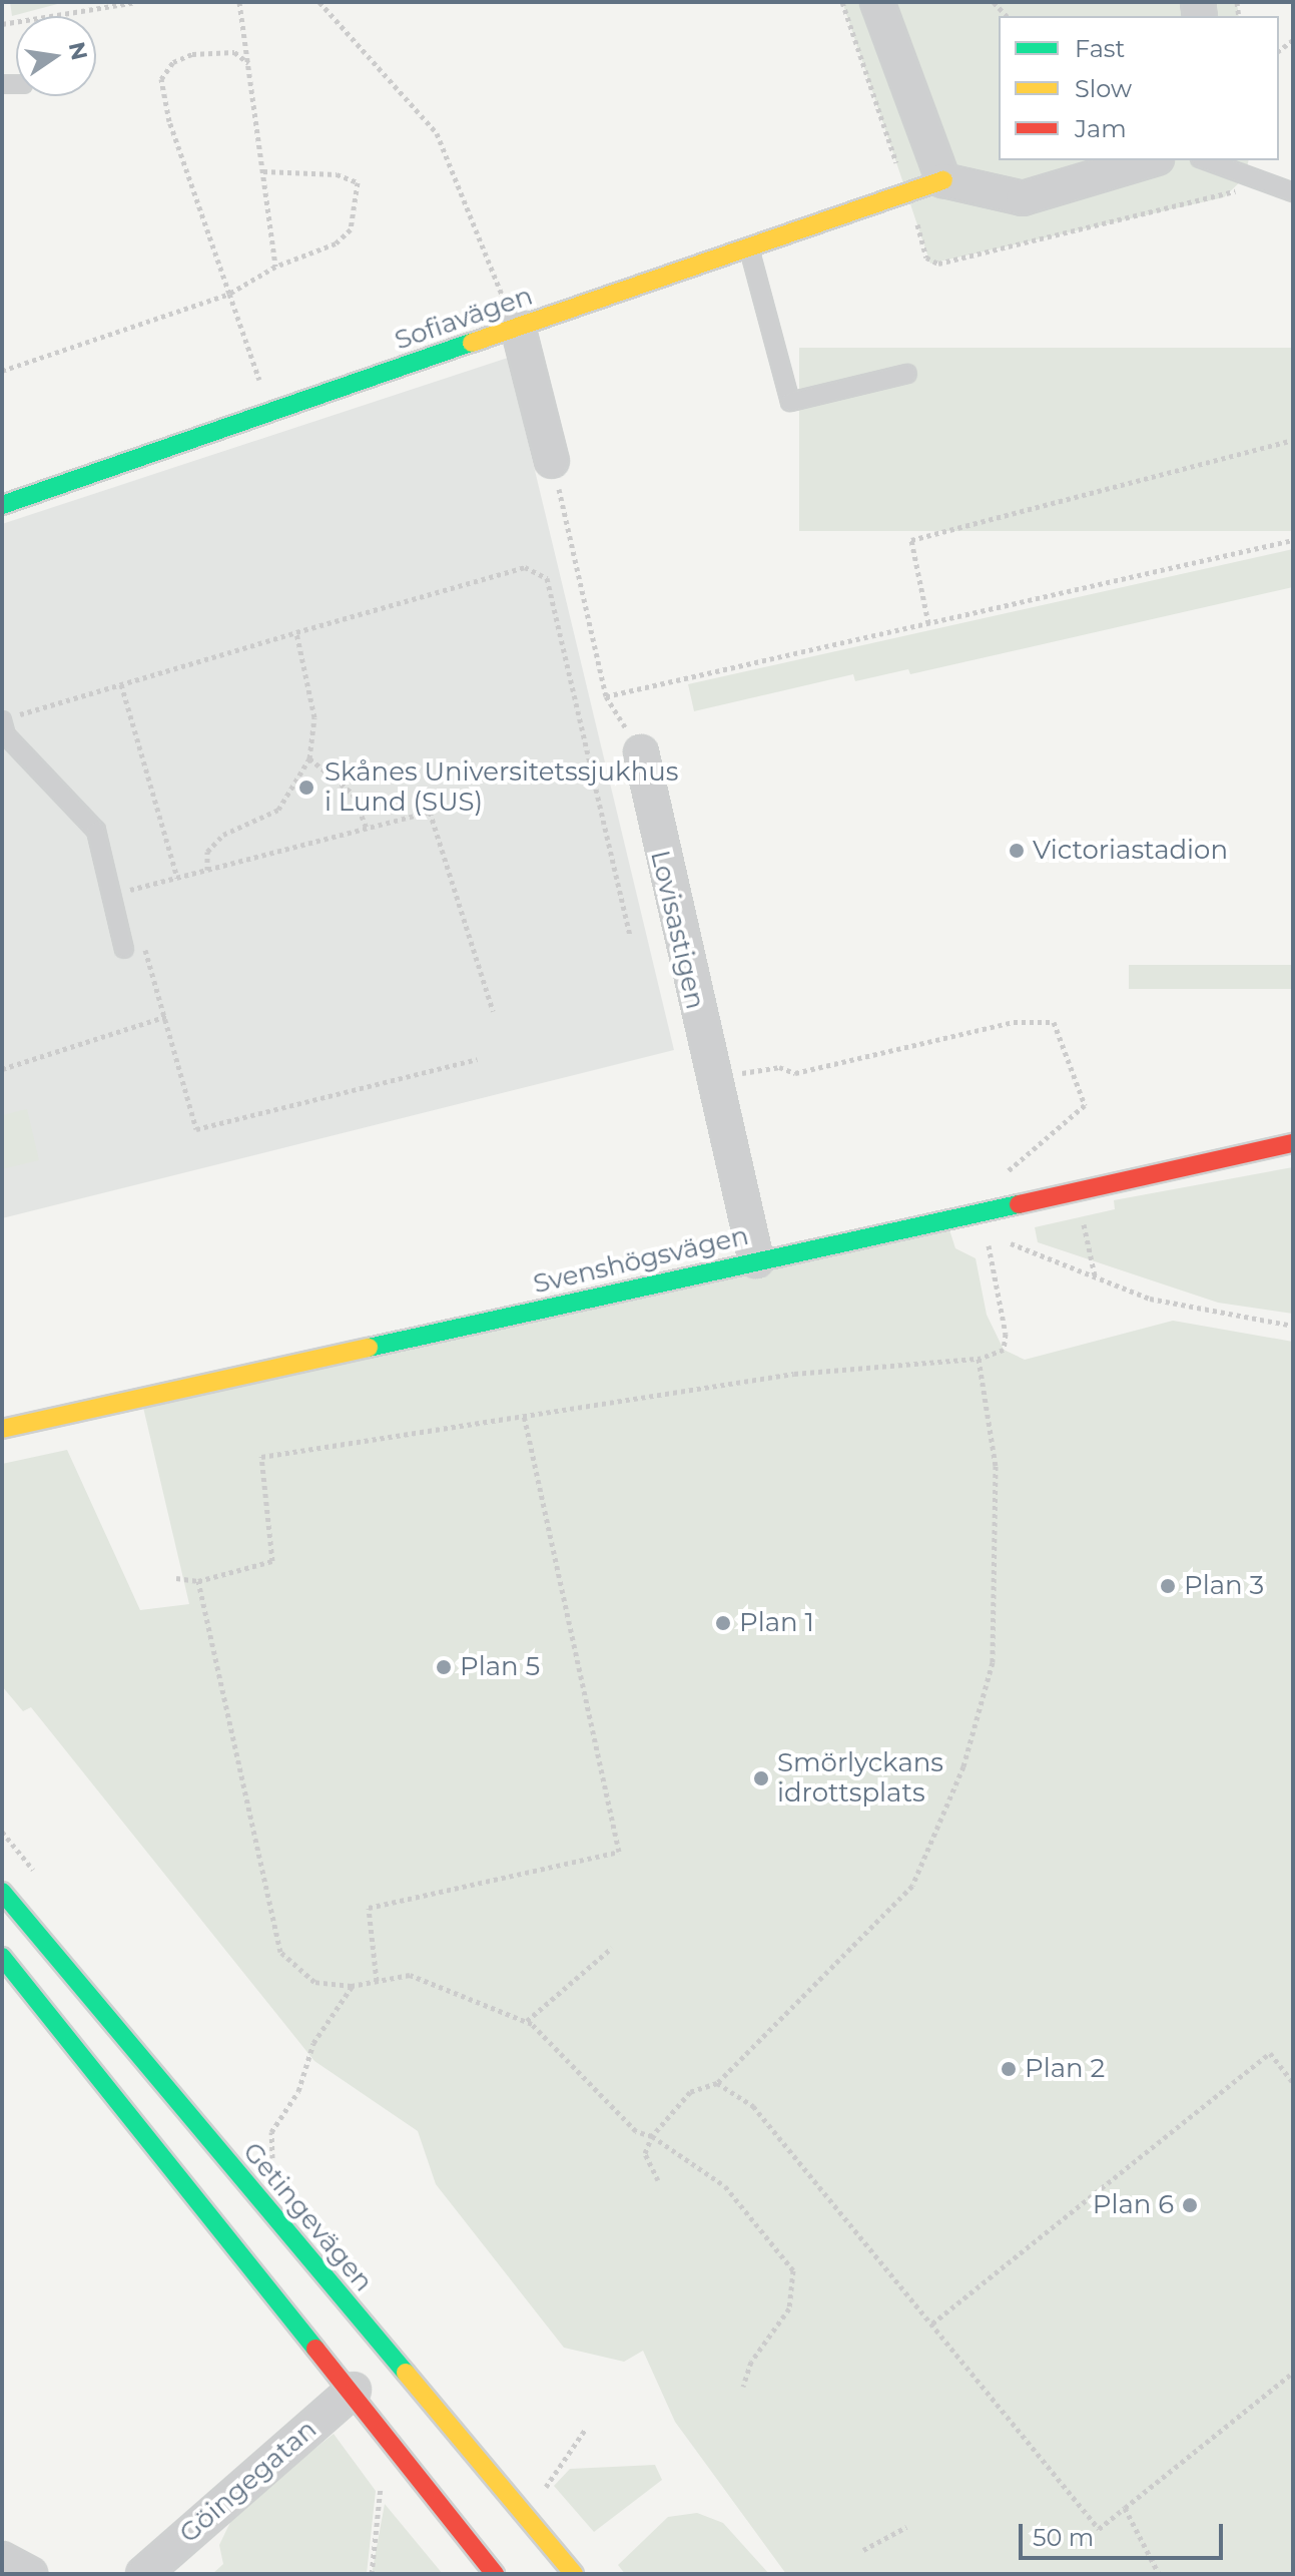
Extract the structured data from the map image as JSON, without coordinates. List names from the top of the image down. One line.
{"streets":{"main road":["Sofiavägen","Svenshögsvägen","Getingevägen"],"street":["Lovisastigen","Göingegatan"]},"crossings":[["Lovisastigen","Svenshögsvägen"]],"places":["Skånes Universitetssjukhus i Lund (SUS)","Victoriastadion","Plan 3","Plan 1","Plan 5","Smörlyckans idrottsplats","Plan 2","Plan 6"],"legend":["Fast","Slow","Jam"],"scale_bar":"50 m","north":"right"}
